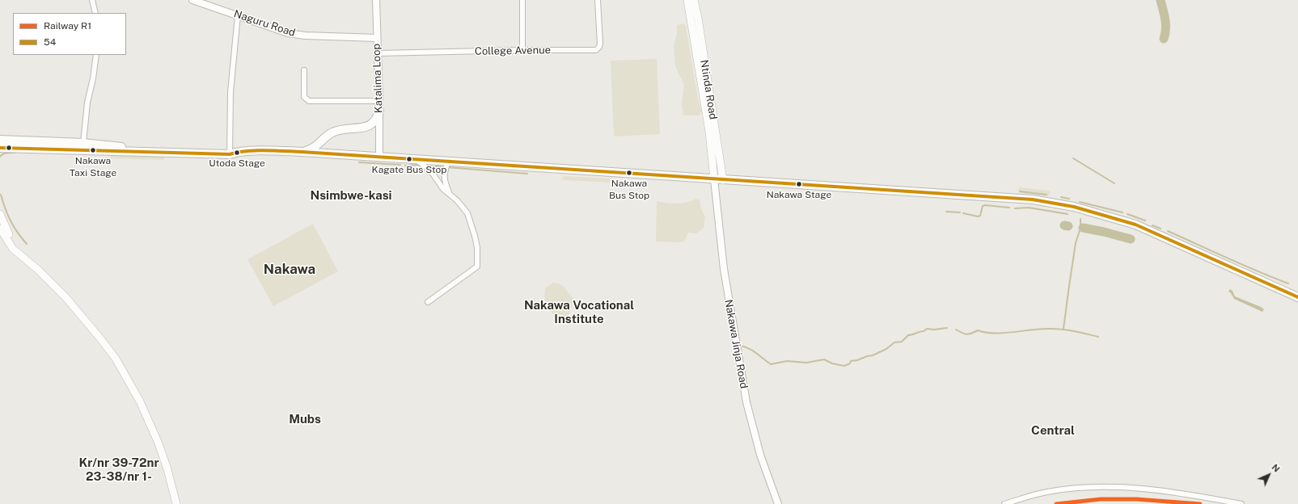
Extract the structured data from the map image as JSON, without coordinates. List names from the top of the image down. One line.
{"streets":{"main road":["Ntinda Road"],"street":["Naguru Road","College Avenue","Katalima Loop","Nakawa Jinja Road"]},"crossings":[["Naguru Road","Katalima Loop"],["College Avenue","Katalima Loop"],["Ntinda Road","Nakawa Jinja Road"]],"districts":["Nsimbwe-kasi","Nakawa","Nakawa Vocational Institute","Mubs","Central","Kr/nr 39-72nr 23-38/nr 1-"],"places":["Nakawa Taxi Stage","Utoda Stage","Kagate Bus Stop","Nakawa Bus Stop","Nakawa Stage"],"lines":["transit line 54","rail line R1"],"legend":["Railway R1","54"],"north":"top right"}
